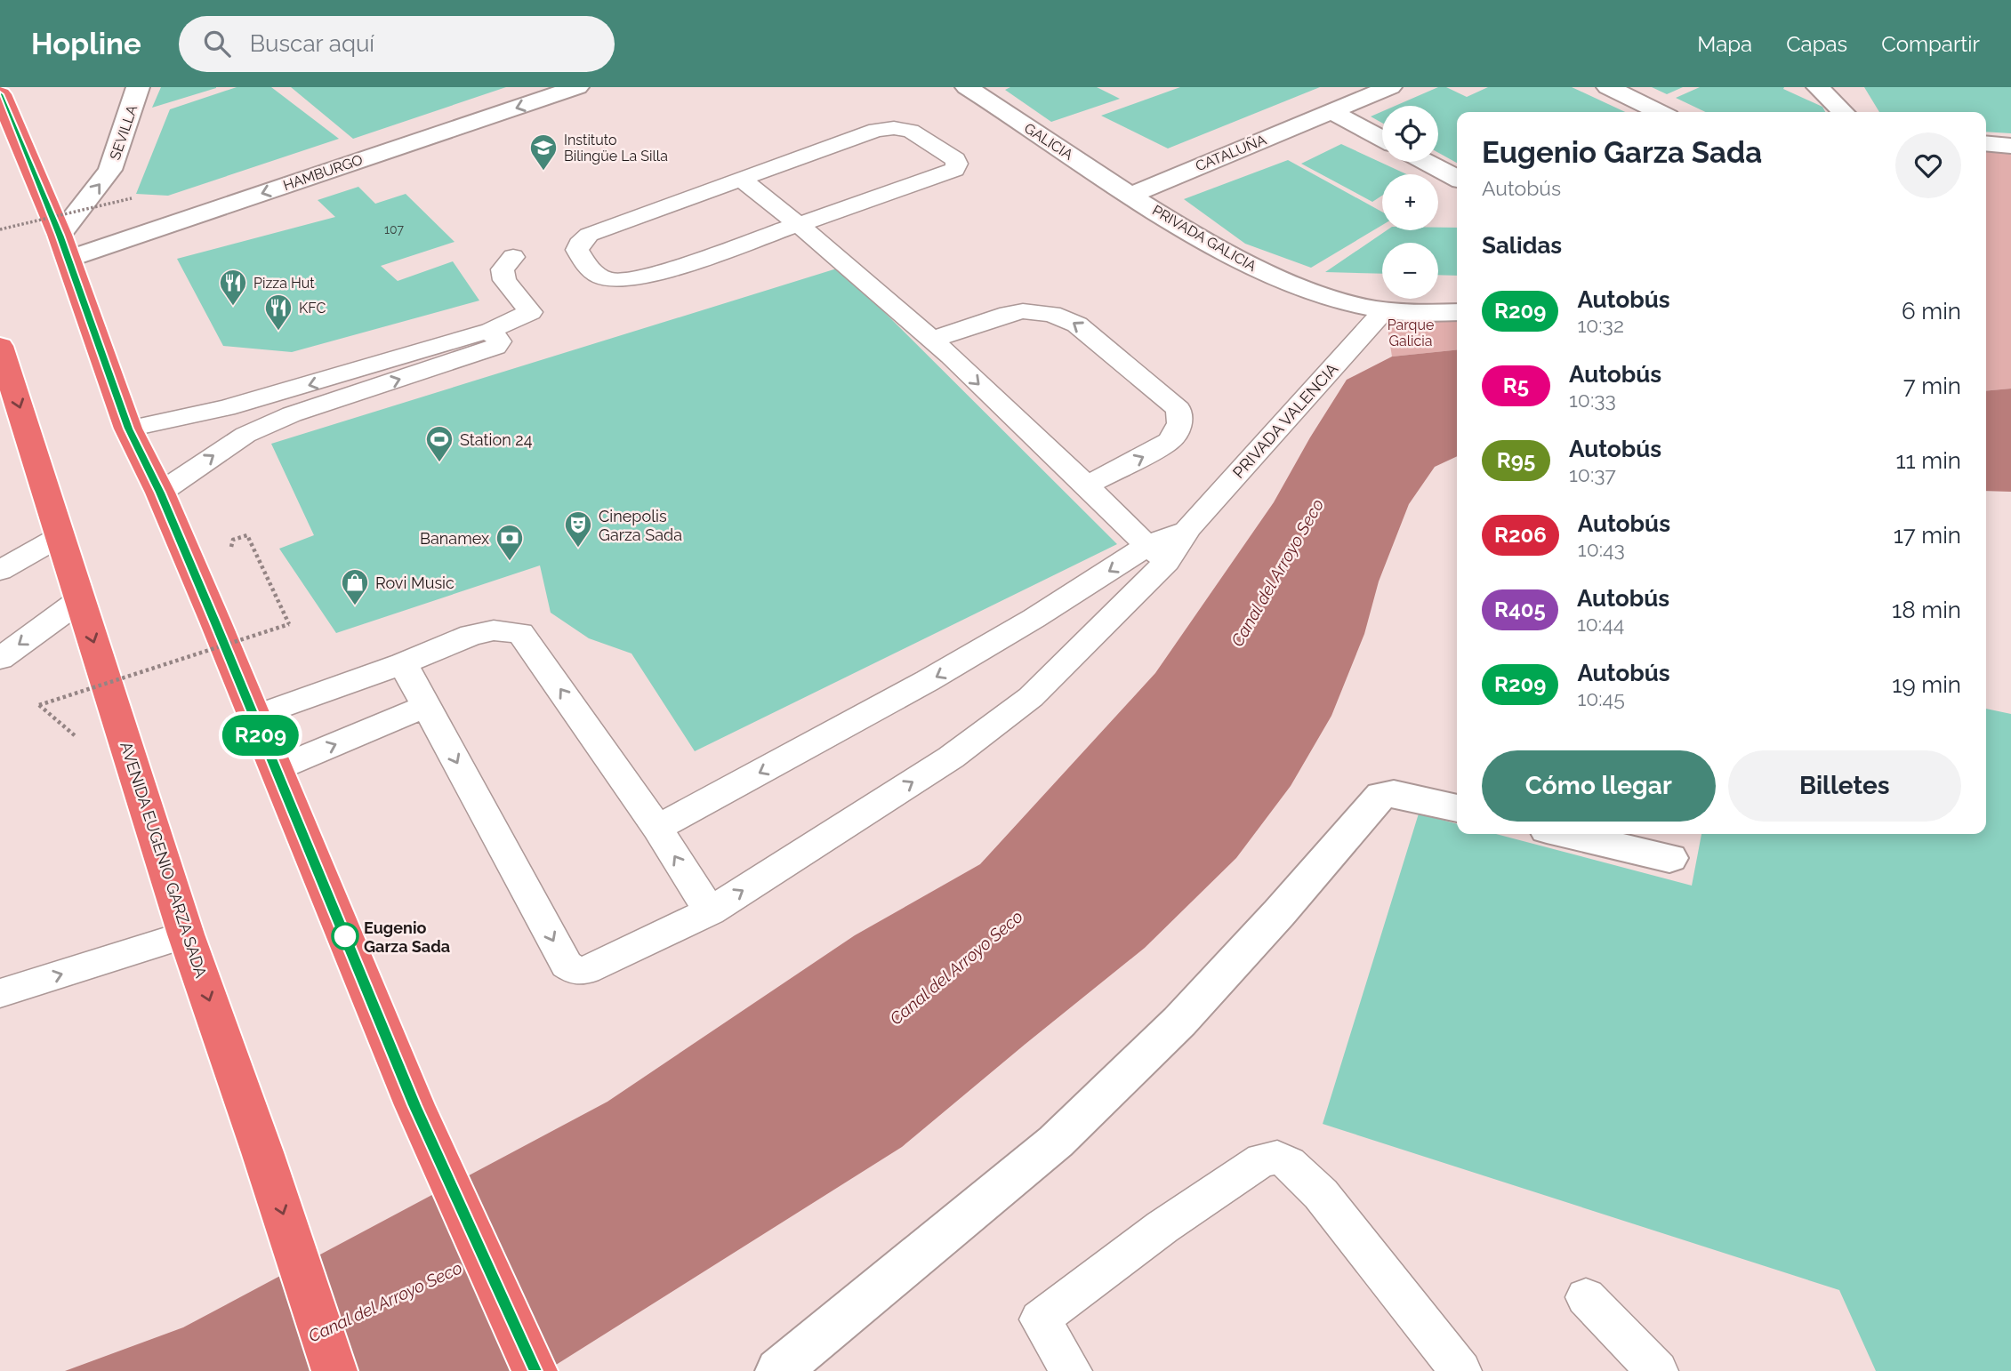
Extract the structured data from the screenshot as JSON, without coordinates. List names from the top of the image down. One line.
{"streets":{"highway":["AVENIDA EUGENIO GARZA SADA"],"street":["SEVILLA","GALICIA","CATALUÑA","HAMBURGO","PRIVADA GALICIA"],"lane":["PRIVADA VALENCIA"]},"crossings":[["SEVILLA","HAMBURGO"],["GALICIA","CATALUÑA"],["GALICIA","PRIVADA GALICIA"],["CATALUÑA","PRIVADA GALICIA"],["PRIVADA GALICIA","PRIVADA VALENCIA"]],"one_way":["SEVILLA","HAMBURGO"],"water":["Canal del Arroyo Seco"],"parks":["Parque Galicia"],"places":{"school or university":["Instituto Bilingüe La Silla"],"restaurant":["Pizza Hut","KFC"],"sports":["Station 24"],"theatre":["Cinepolis Garza Sada"],"bank":["Banamex"],"shop":["Rovi Music"],"other":["Eugenio Garza Sada"]},"lines":["bus line R209"],"house_numbers":["107"],"page":{"header":"Hopline","search":"Buscar aquí","nav":["Mapa","Capas","Compartir"],"on_map":"R209","map_buttons":["+","−"],"heading":[["Eugenio Garza Sada","Autobús"],"Salidas"],"list":[{"mark":"R209","name":"Autobús","note":"10:32","value":"6 min"},{"mark":"R5","name":"Autobús","note":"10:33","value":"7 min"},{"mark":"R95","name":"Autobús","note":"10:37","value":"11 min"},{"mark":"R206","name":"Autobús","note":"10:43","value":"17 min"},{"mark":"R405","name":"Autobús","note":"10:44","value":"18 min"},{"mark":"R209","name":"Autobús","note":"10:45","value":"19 min"}],"buttons":["Cómo llegar","Billetes"]}}
